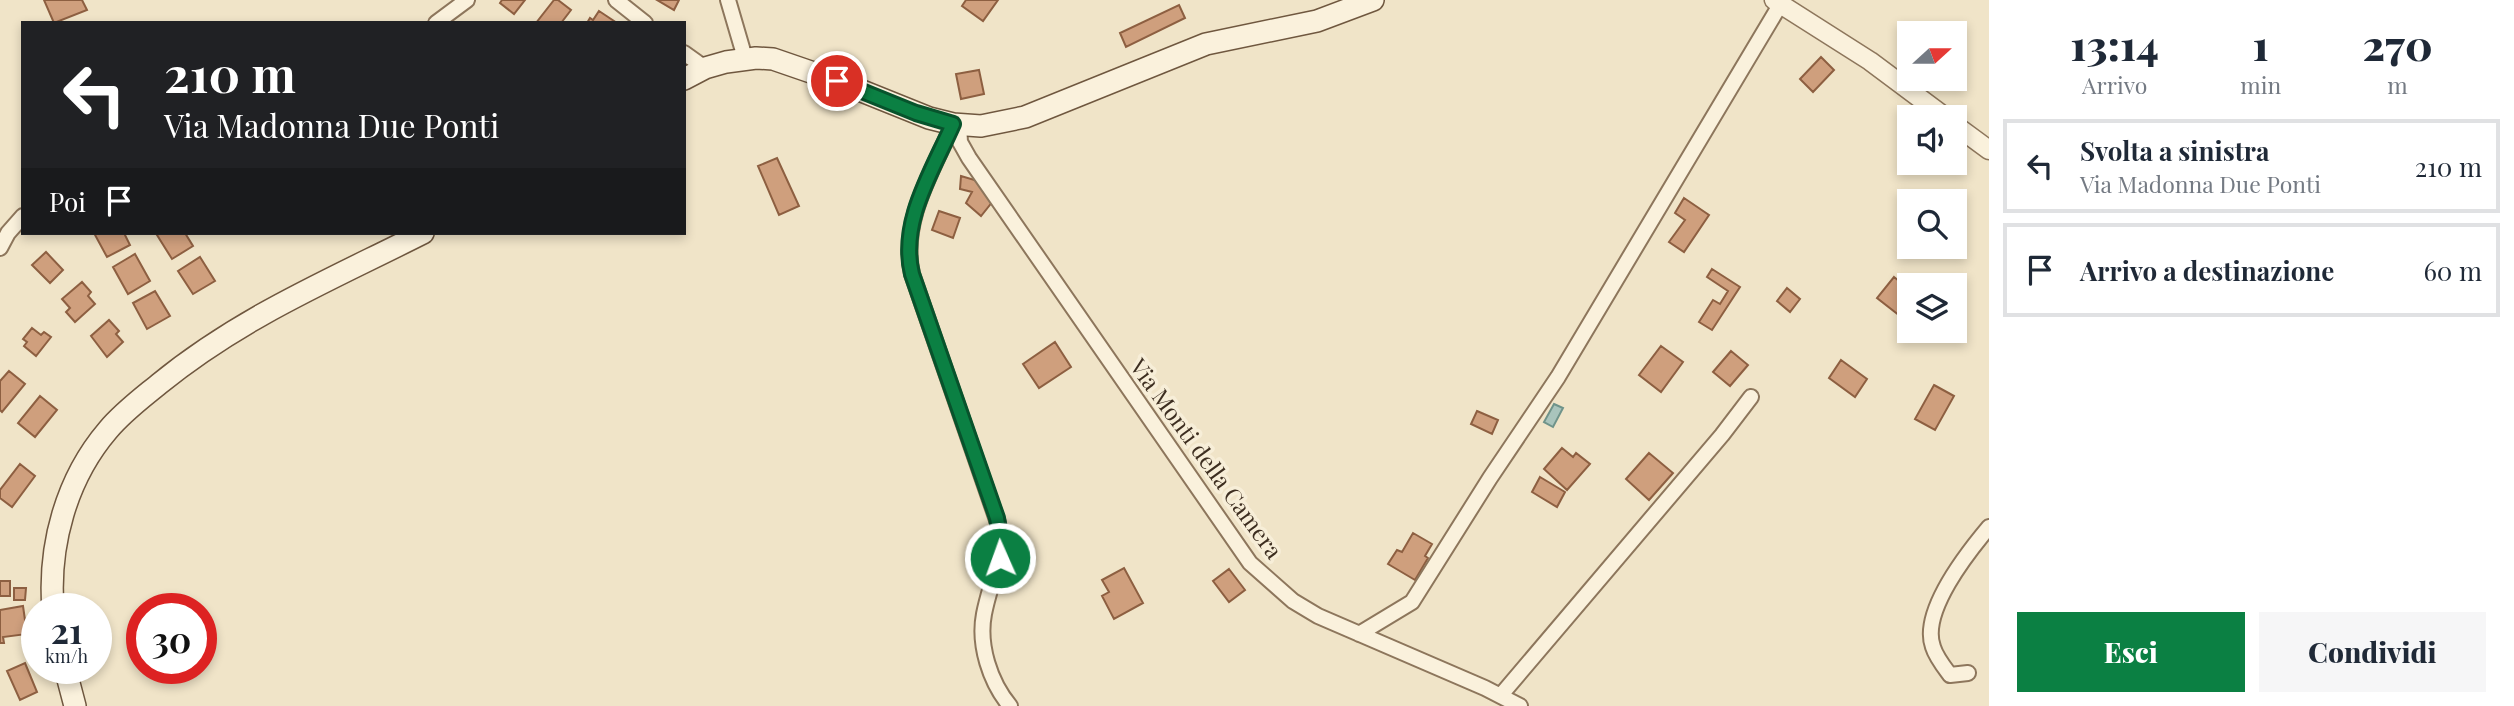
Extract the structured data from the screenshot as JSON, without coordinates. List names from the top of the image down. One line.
{"streets":{"street":["Via Monti della Camera"]},"north":"right","page":{"eta":["13:14","Arrivo","1","min","270","m"],"turn":["210 m","Via Madonna Due Ponti"],"list":[{"name":"Svolta a sinistra","note":"Via Madonna Due Ponti","value":"210 m"},{"name":"Arrivo a destinazione","value":"60 m"}],"then":"Poi","speed":"21 km/h","limit":"30","buttons":["Esci","Condividi"]}}
